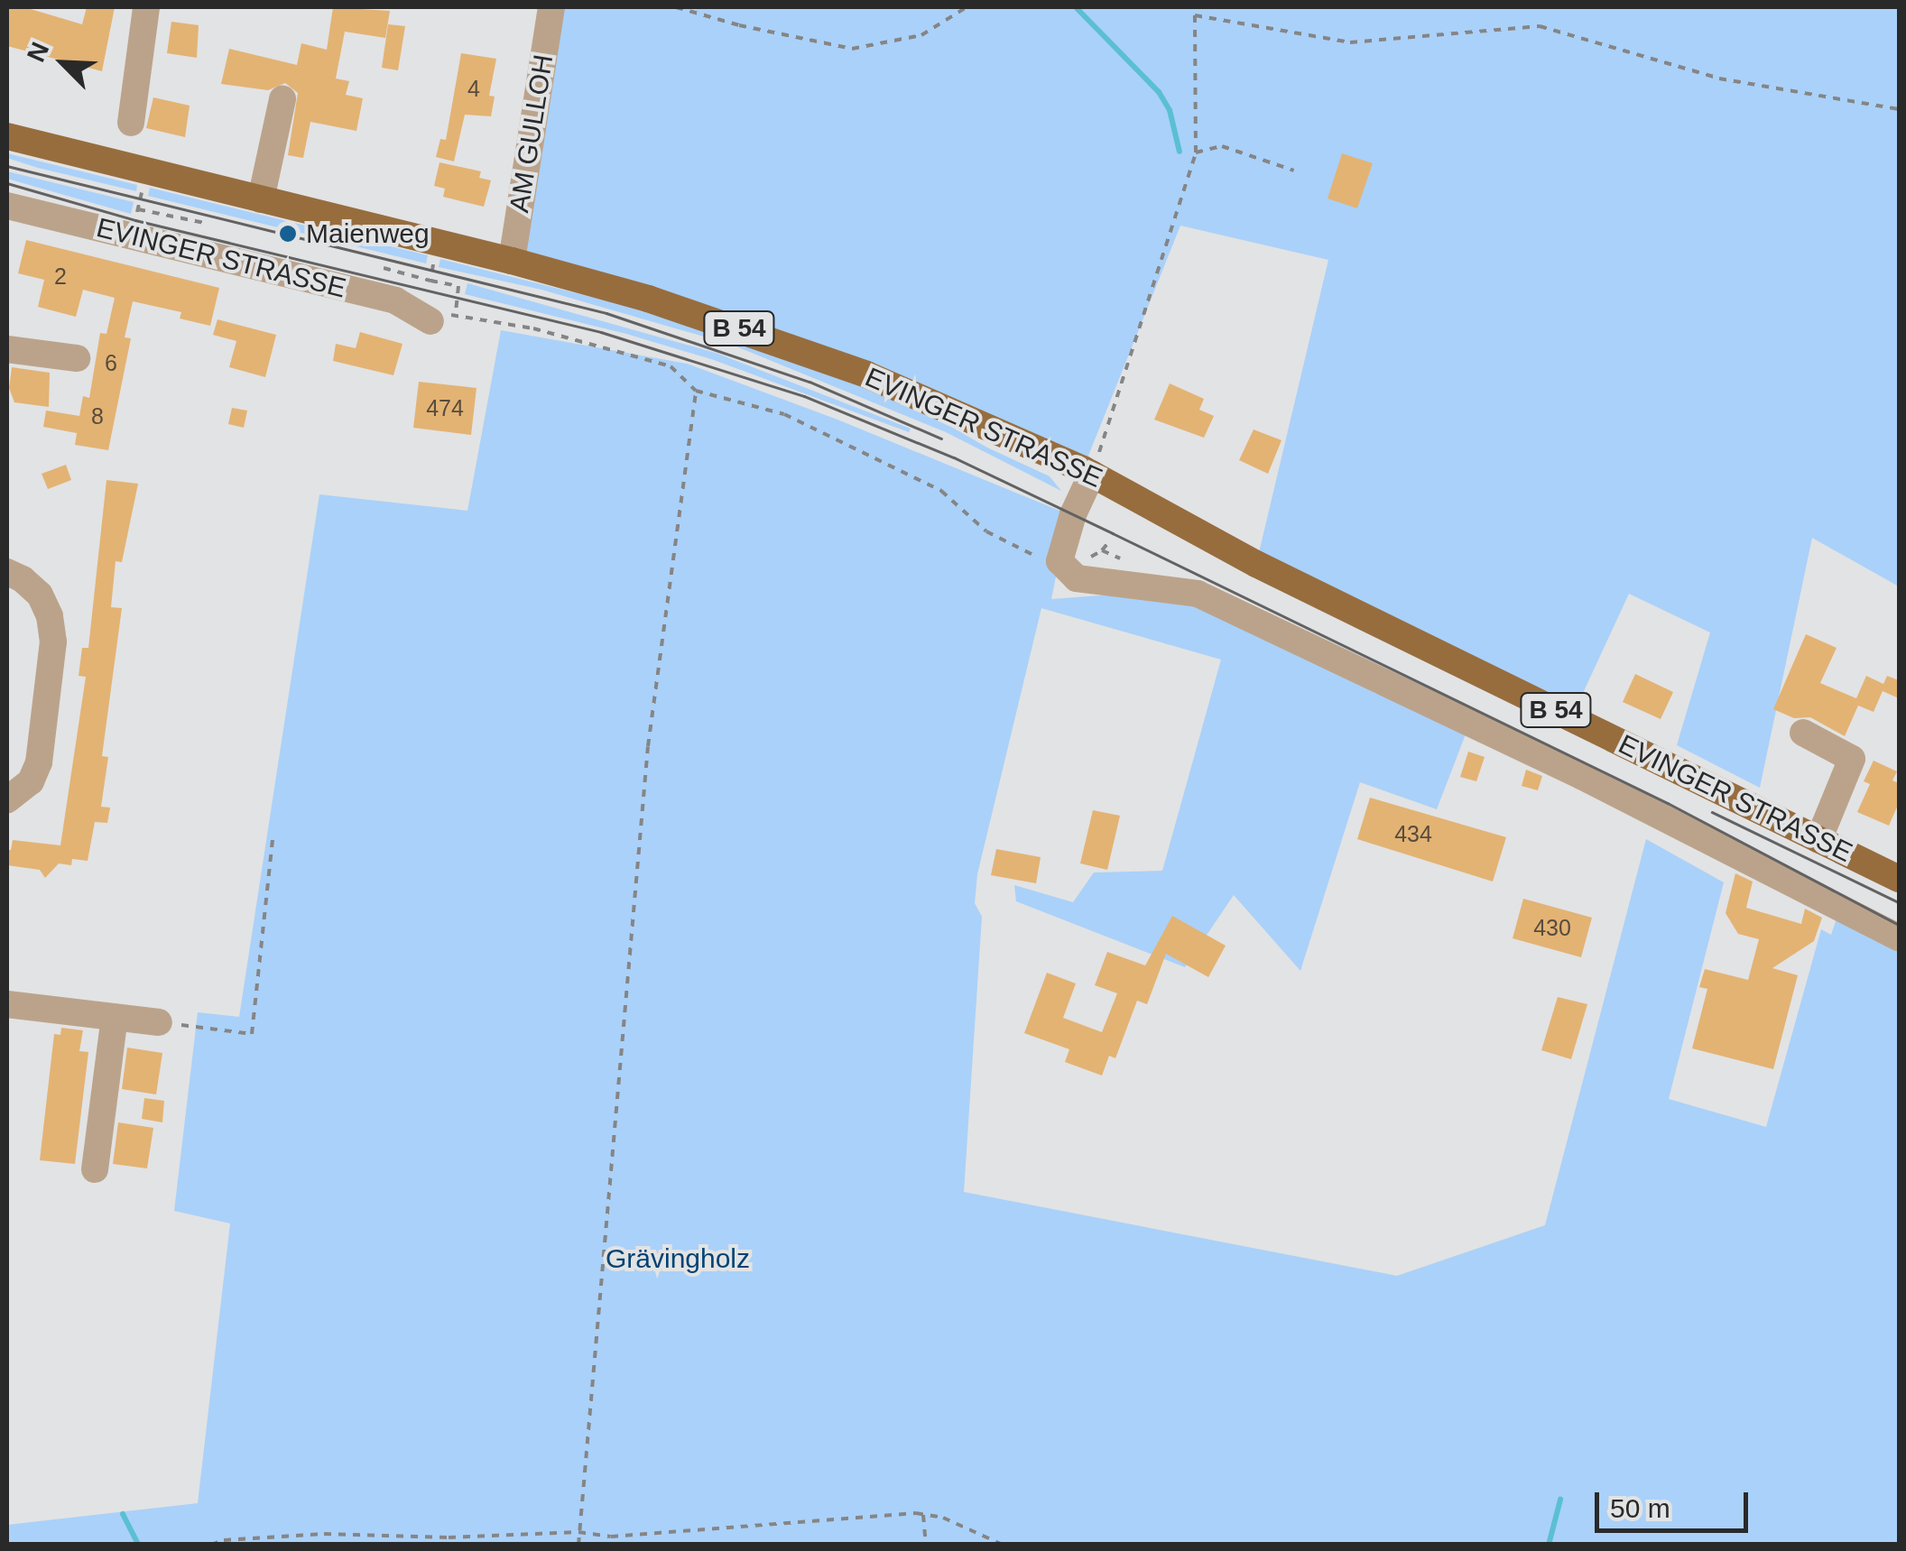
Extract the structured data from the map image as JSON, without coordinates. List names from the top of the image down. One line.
{"streets":{"main road":["EVINGER STRASSE","B 54"],"street":["AM GULLOH"]},"crossings":[["AM GULLOH","EVINGER STRASSE"]],"parks":["Grävingholz"],"places":["Maienweg"],"house_numbers":["4","2","6","474","8","434","430"],"scale_bar":"50 m","north":"top left"}
